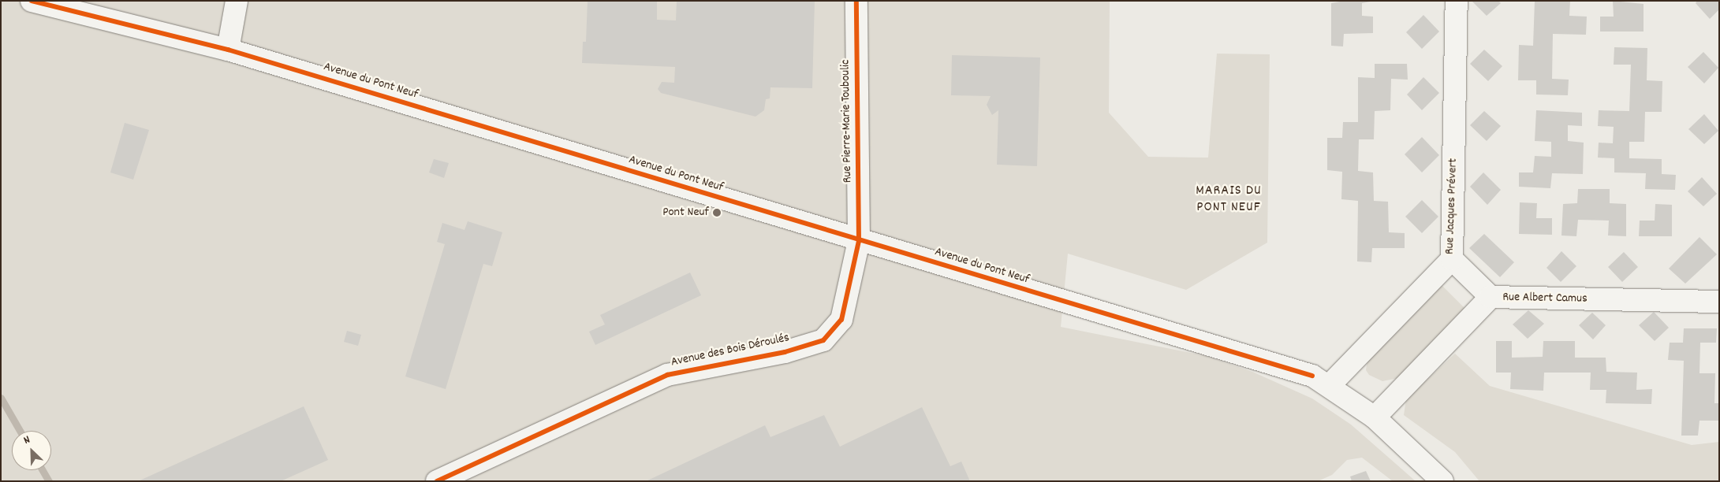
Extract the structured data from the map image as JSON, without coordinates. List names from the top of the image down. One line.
{"streets":{"street":["Avenue du Pont Neuf","Rue Pierre-Marie Touboulic","Rue Jacques Prévert","Rue Albert Camus","Avenue des Bois Déroulés"]},"crossings":[["Avenue du Pont Neuf","Rue Pierre-Marie Touboulic"],["Avenue du Pont Neuf","Rue Jacques Prévert"],["Avenue du Pont Neuf","Rue Albert Camus"],["Avenue du Pont Neuf","Avenue des Bois Déroulés"],["Rue Pierre-Marie Touboulic","Avenue des Bois Déroulés"]],"districts":["MARAIS DU PONT NEUF"],"places":["Pont Neuf"],"north":"top left"}
